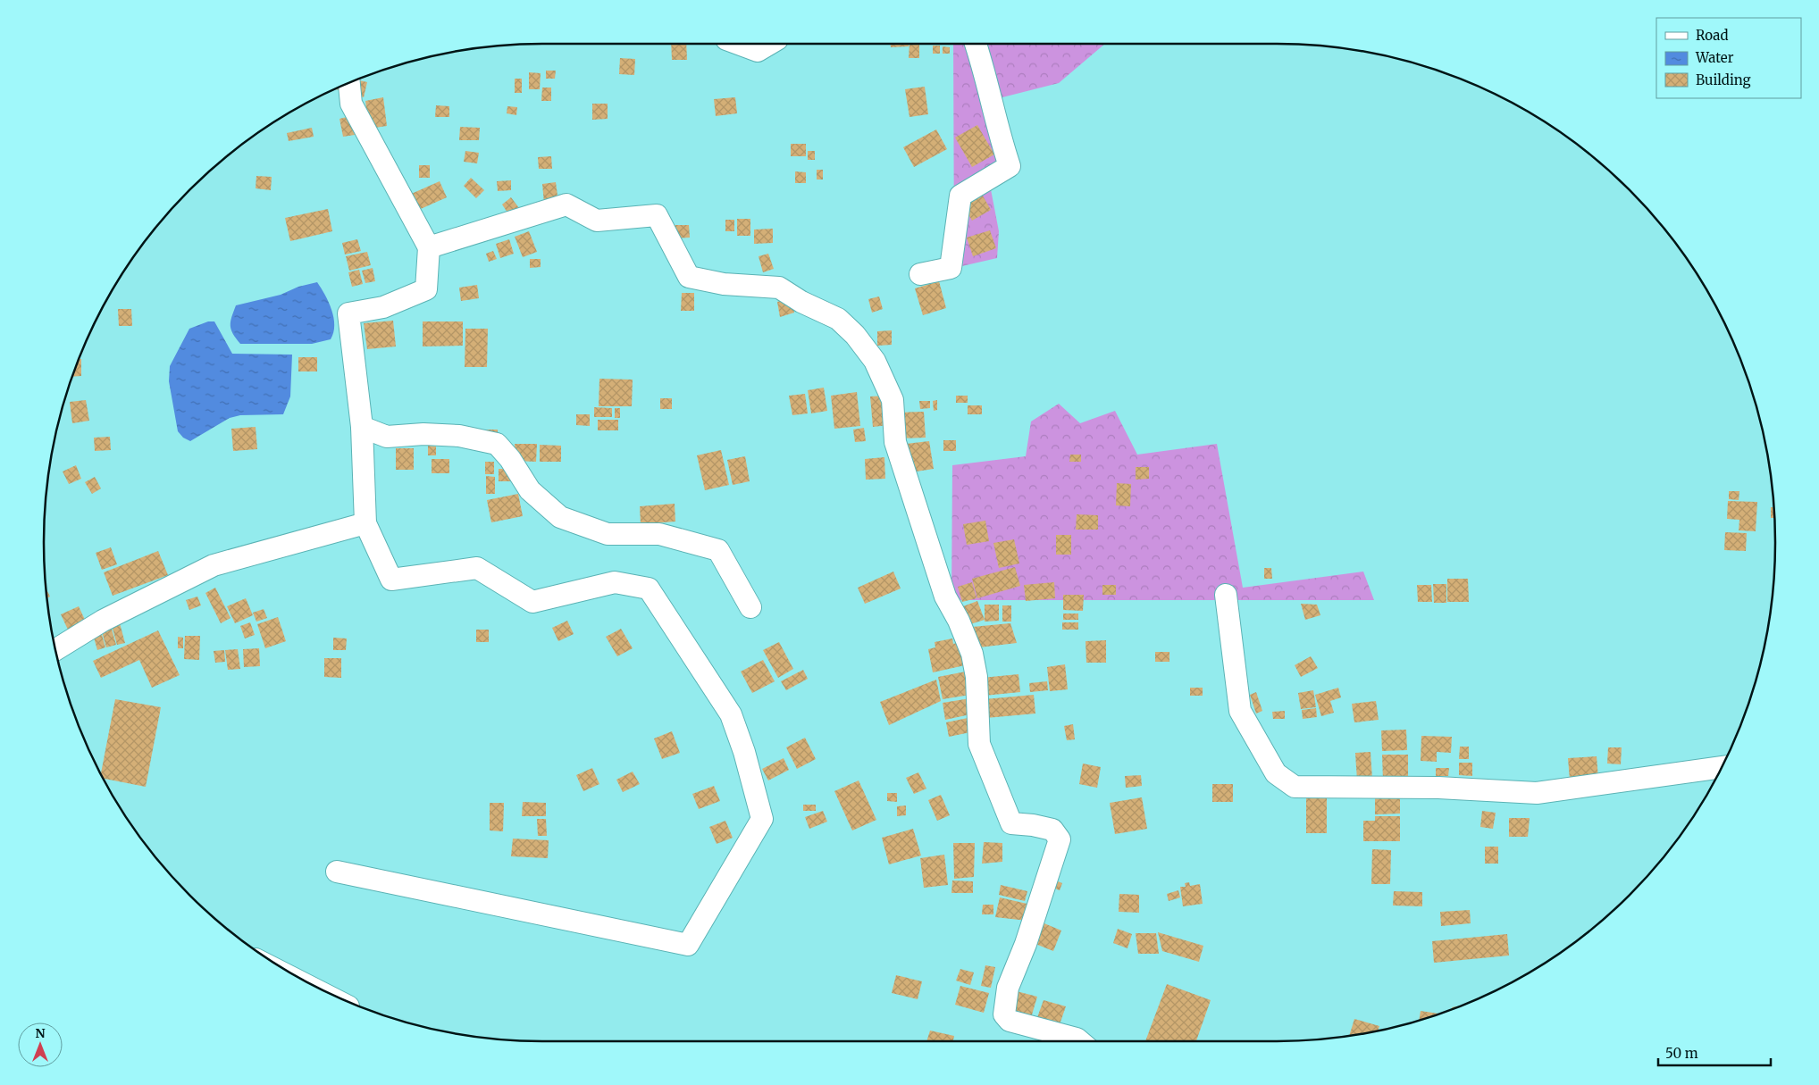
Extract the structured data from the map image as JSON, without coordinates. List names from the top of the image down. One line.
{"legend":["Road","Water","Building"],"scale_bar":"50 m","north":"top"}
